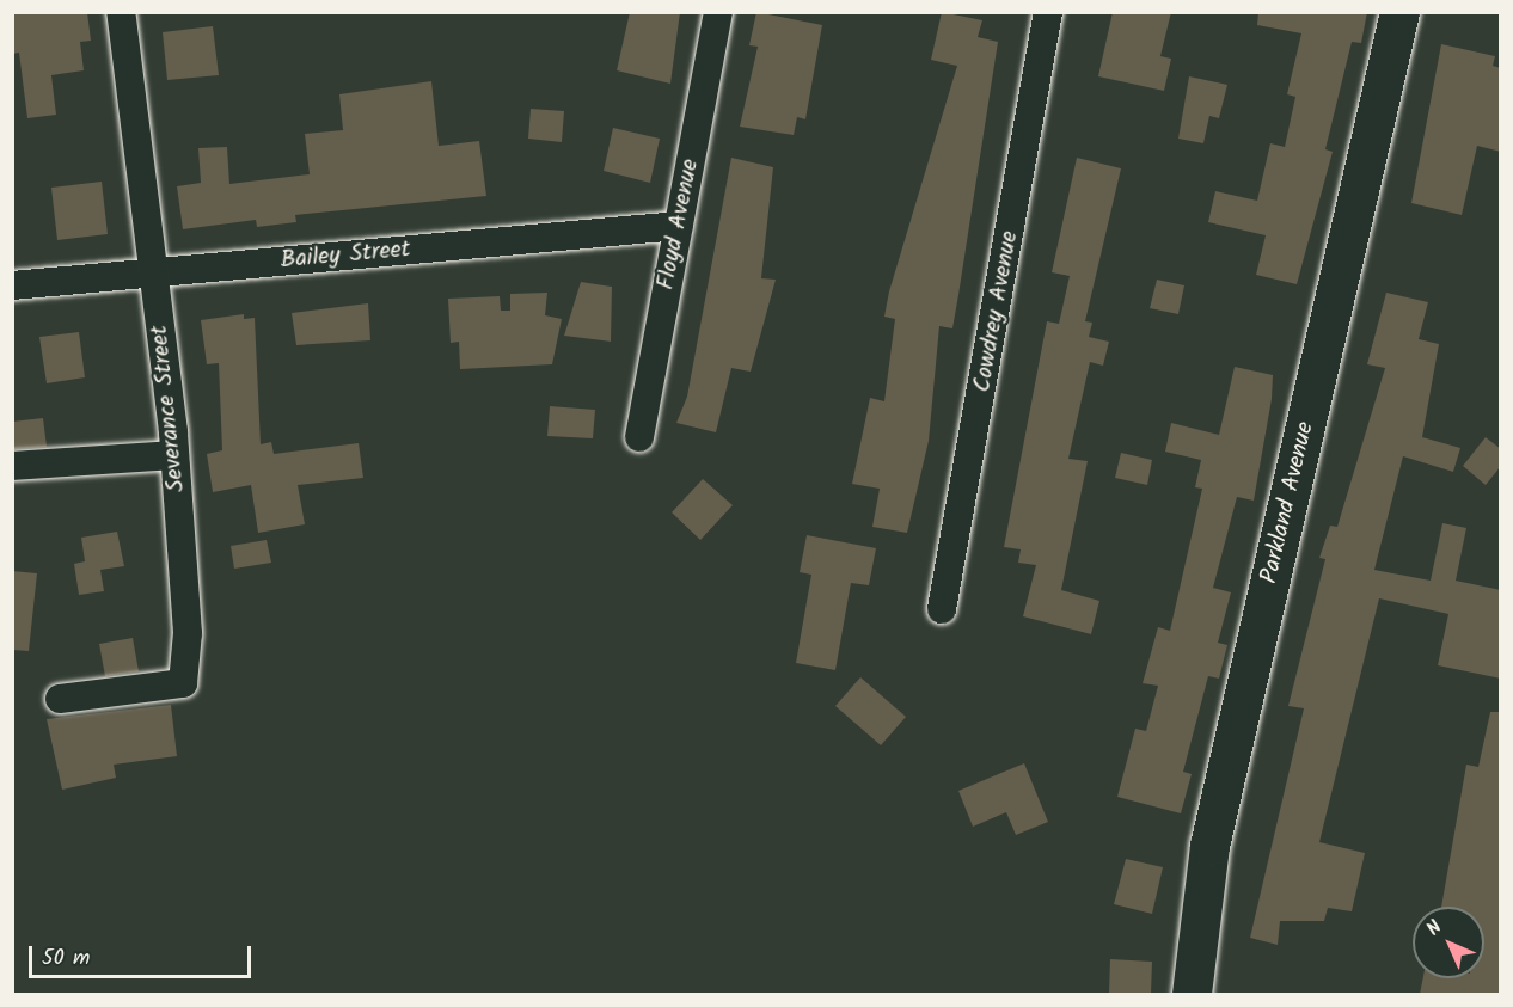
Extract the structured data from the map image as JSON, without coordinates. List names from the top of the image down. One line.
{"streets":{"main road":["Parkland Avenue"],"street":["Floyd Avenue","Bailey Street","Cowdrey Avenue","Severance Street"]},"crossings":[["Floyd Avenue","Bailey Street"],["Bailey Street","Severance Street"]],"scale_bar":"50 m","north":"top left"}
